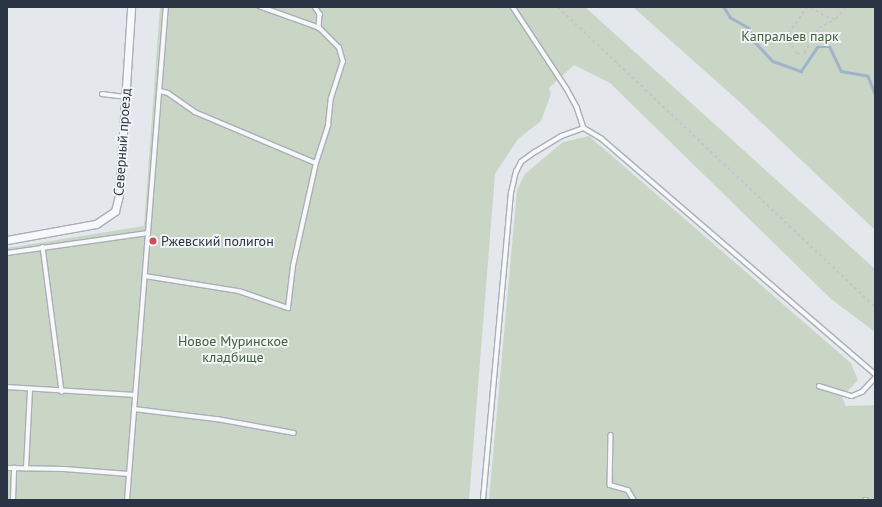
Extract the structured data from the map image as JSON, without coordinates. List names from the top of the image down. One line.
{"streets":{"street":["Северный проезд"]},"parks":["Капральев парк","Новое Муринское кладбище"],"places":["Ржевский полигон"]}
